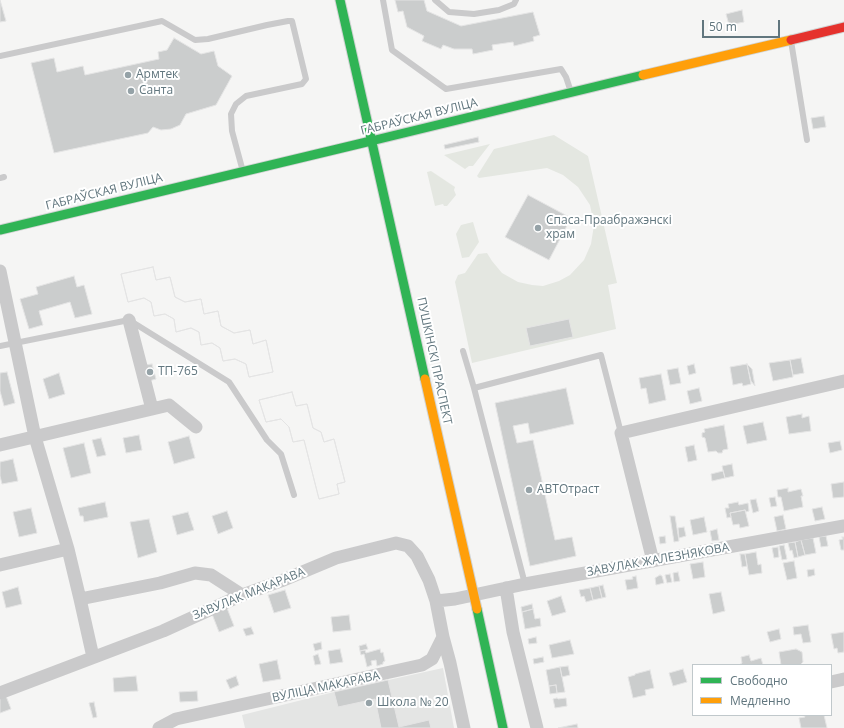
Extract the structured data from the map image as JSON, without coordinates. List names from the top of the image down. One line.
{"streets":{"main road":["ГАБРАЎСКАЯ ВУЛІЦА","ПУШКІНСКІ ПРАСПЕКТ"],"street":["ЗАВУЛАК ЖАЛЕЗНЯКОВА","ЗАВУЛАК МАКАРАВА","ВУЛІЦА МАКАРАВА"]},"crossings":[["ГАБРАЎСКАЯ ВУЛІЦА","ПУШКІНСКІ ПРАСПЕКТ"],["ПУШКІНСКІ ПРАСПЕКТ","ЗАВУЛАК ЖАЛЕЗНЯКОВА"]],"places":["Армтек","Санта","Спаса-Праабражэнскі храм","ТП-765","АВТОтраст","Школа № 20"],"legend":["Свободно","Медленно"],"scale_bar":"50 m"}
